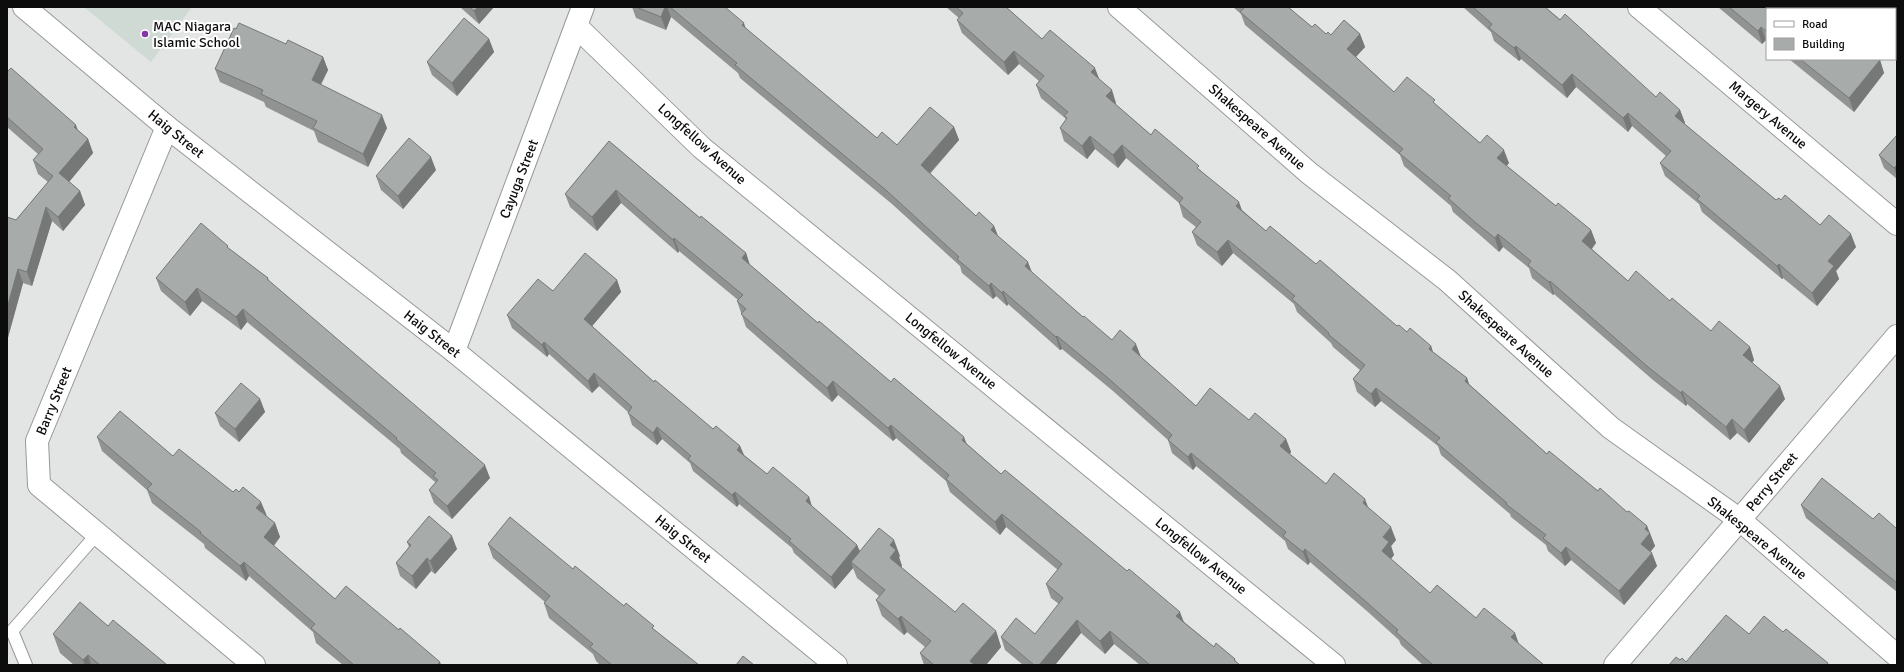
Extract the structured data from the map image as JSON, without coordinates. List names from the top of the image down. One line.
{"streets":{"street":["Margery Avenue","Shakespeare Avenue","Haig Street","Longfellow Avenue","Cayuga Street","Barry Street","Perry Street"]},"crossings":[["Shakespeare Avenue","Perry Street"],["Haig Street","Cayuga Street"],["Haig Street","Barry Street"],["Longfellow Avenue","Cayuga Street"]],"places":["MAC Niagara Islamic School"],"legend":["Road","Building"]}
